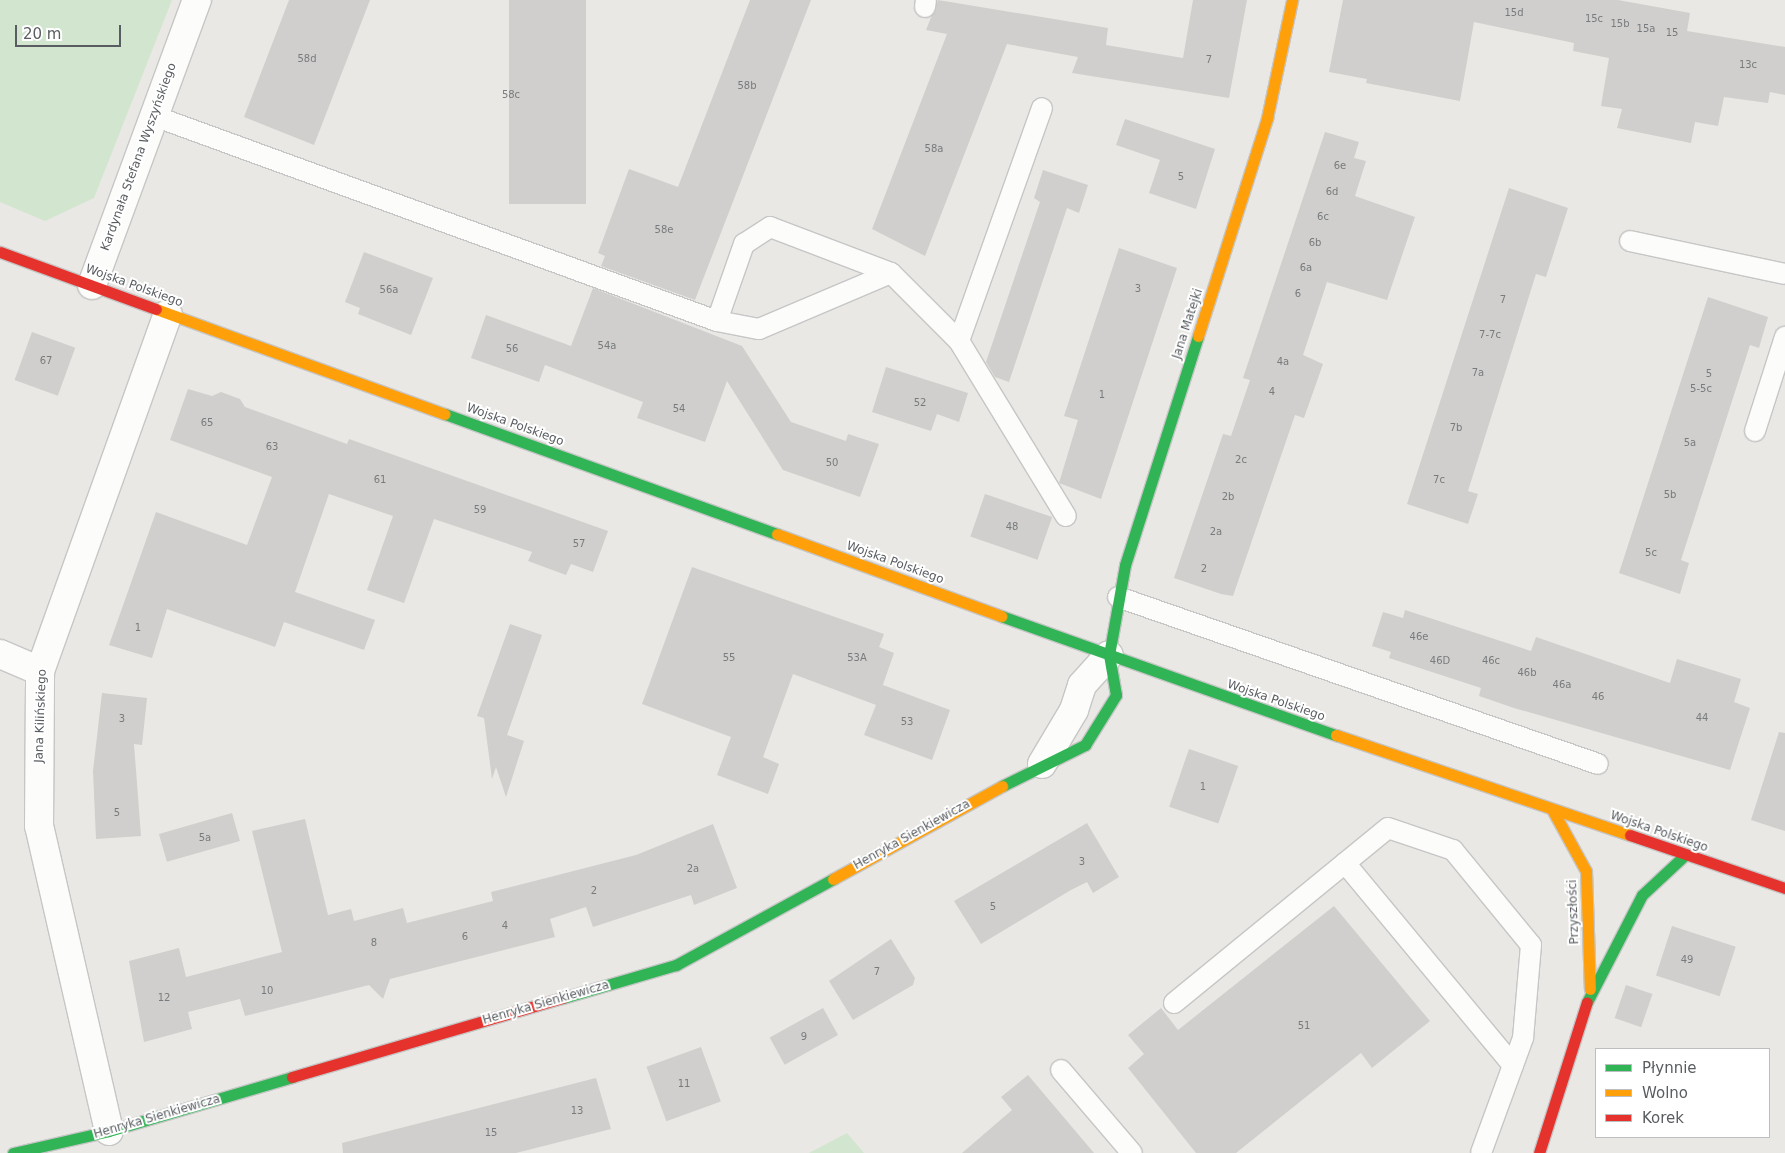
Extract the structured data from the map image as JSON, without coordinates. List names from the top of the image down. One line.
{"streets":{"street":["Kardynała Stefana Wyszyńskiego","Wojska Polskiego","Jana Matejki","Jana Kilińskiego","Henryka Sienkiewicza","Przyszłości"]},"crossings":[["Kardynała Stefana Wyszyńskiego","Wojska Polskiego"],["Wojska Polskiego","Jana Matejki"],["Wojska Polskiego","Jana Kilińskiego"],["Wojska Polskiego","Henryka Sienkiewicza"],["Wojska Polskiego","Przyszłości"],["Jana Matejki","Henryka Sienkiewicza"],["Jana Kilińskiego","Henryka Sienkiewicza"]],"house_numbers":["15d","15c","15b","15a","15","58d","7","13c","58b","58c","58a","6e","5","6d","6c","58e","6b","6a","3","56a","6","7","7-7c","54a","56","67","4a","7a","5","5-5c","4","1","52","54","65","7b","5a","63","2c","50","61","7c","5b","2b","59","48","2a","57","5c","2","1","46e","55","53A","46D","46c","46b","46a","46","44","3","53","1","5","5a","3","2a","2","5","4","6","8","49","7","10","12","51","9","11","13","15"],"legend":["Płynnie","Wolno","Korek"],"scale_bar":"20 m"}
